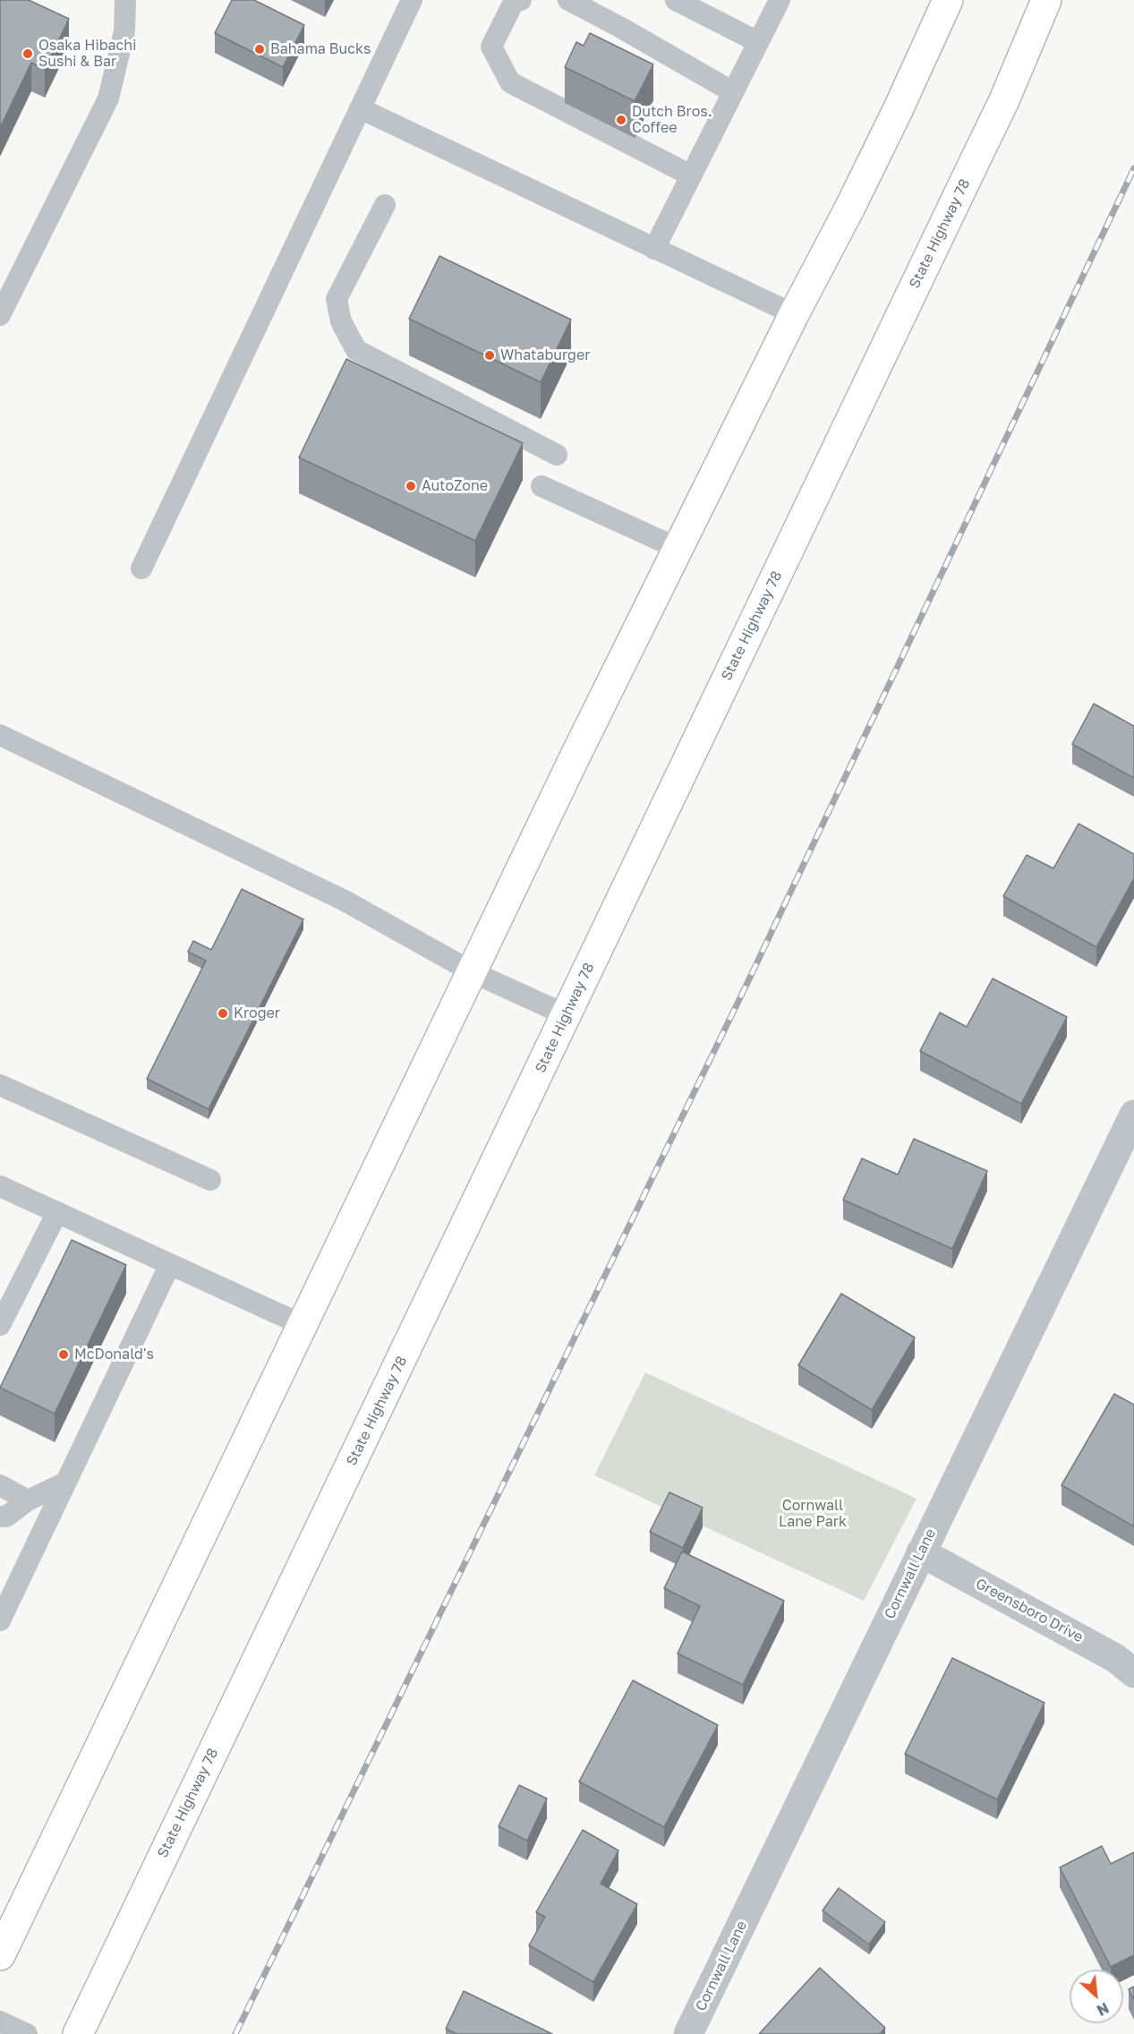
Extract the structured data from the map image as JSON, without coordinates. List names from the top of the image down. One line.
{"streets":{"main road":["State Highway 78"],"street":["Cornwall Lane","Greensboro Drive"]},"crossings":[["Cornwall Lane","Greensboro Drive"]],"parks":["Cornwall Lane Park"],"places":["Bahama Bucks","Osaka Hibachi Sushi & Bar","Dutch Bros. Coffee","Whataburger","AutoZone","Kroger","McDonald's"],"north":"bottom right"}
